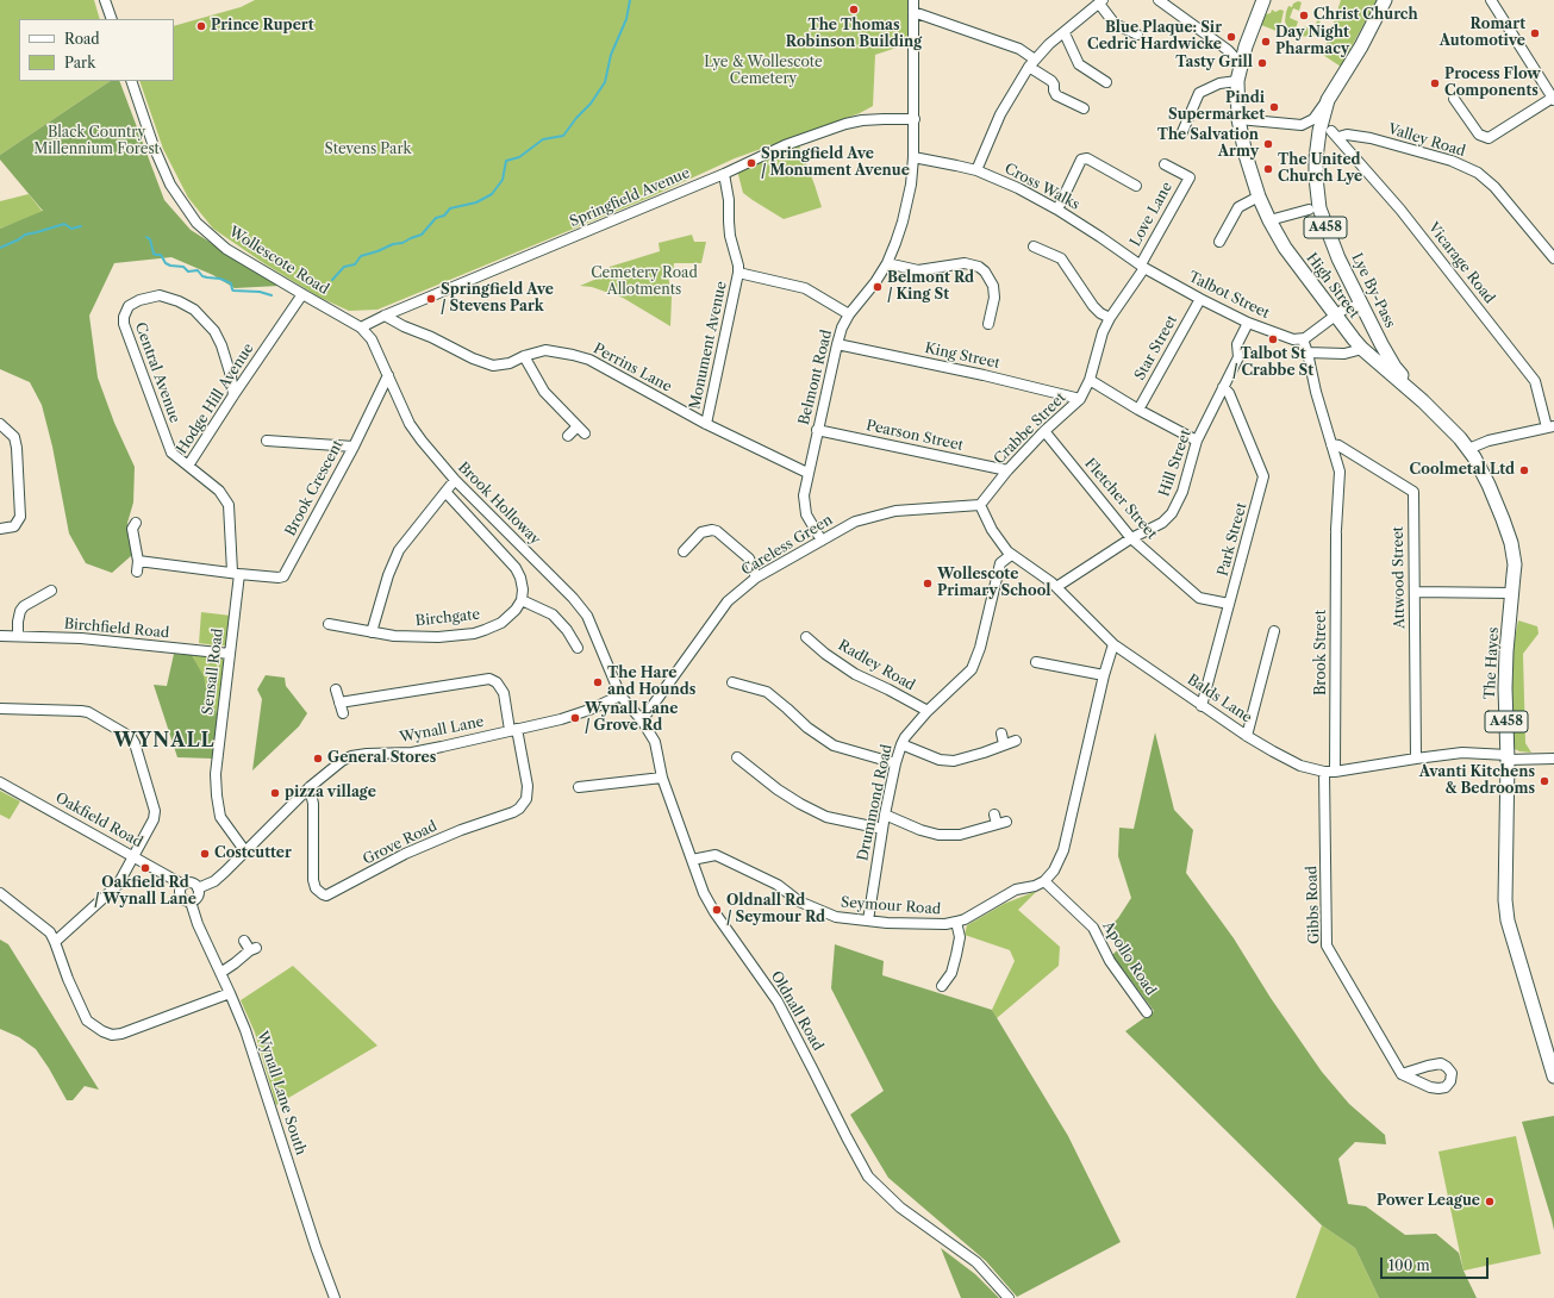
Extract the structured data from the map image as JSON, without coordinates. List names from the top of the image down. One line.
{"streets":{"highway":["A458","High Street","Lye By-Pass","The Hayes"],"street":["Valley Road","Cross Walks","Springfield Avenue","Love Lane","Wollescote Road","Vicarage Road","Talbot Street","Monument Avenue","Star Street","King Street","Perrins Lane","Central Avenue","Belmont Road","Hodge Hill Avenue","Crabbe Street","Pearson Street","Hill Street","Brook Crescent","Fletcher Street","Brook Holloway","Park Street","Careless Green","Attwood Street","Birchgate","Birchfield Road","Brook Street","Radley Road","Sensall Road","Balds Lane","Wynall Lane","Drummond Road","Oakfield Road","Grove Road","Gibbs Road","Seymour Road","Apollo Road","Oldnall Road","Wynall Lane South"]},"crossings":[["Valley Road","Vicarage Road"],["Cross Walks","Love Lane"],["Cross Walks","Talbot Street"],["Cross Walks","Belmont Road"],["Cross Walks","Crabbe Street"],["Springfield Avenue","Wollescote Road"],["Springfield Avenue","Monument Avenue"],["Springfield Avenue","Perrins Lane"],["Springfield Avenue","Belmont Road"],["Springfield Avenue","Brook Holloway"],["Love Lane","Talbot Street"],["Love Lane","Crabbe Street"],["A458","High Street"],["A458","Lye By-Pass"],["A458","The Hayes"],["Wollescote Road","Hodge Hill Avenue"],["Wollescote Road","Brook Holloway"],["High Street","Lye By-Pass"],["Talbot Street","Star Street"],["Talbot Street","Crabbe Street"],["Talbot Street","Hill Street"],["Talbot Street","Brook Street"],["Monument Avenue","Perrins Lane"],["Monument Avenue","Belmont Road"],["King Street","Belmont Road"],["King Street","Crabbe Street"],["Perrins Lane","Belmont Road"],["Central Avenue","Hodge Hill Avenue"],["Belmont Road","Pearson Street"],["Belmont Road","Careless Green"],["Hodge Hill Avenue","Brook Crescent"],["Hodge Hill Avenue","Sensall Road"],["Crabbe Street","Pearson Street"],["Crabbe Street","Fletcher Street"],["Crabbe Street","Careless Green"],["Crabbe Street","Balds Lane"],["Hill Street","Fletcher Street"],["Hill Street","Park Street"],["Hill Street","Balds Lane"],["Brook Crescent","Brook Holloway"],["Brook Crescent","Sensall Road"],["Fletcher Street","Park Street"],["Brook Holloway","Wynall Lane"],["Brook Holloway","Oldnall Road"],["Park Street","Balds Lane"],["Careless Green","Balds Lane"],["Careless Green","Oldnall Road"],["Attwood Street","Brook Street"],["Attwood Street","Balds Lane"],["Birchfield Road","Sensall Road"],["Brook Street","Balds Lane"],["Brook Street","Gibbs Road"],["The Hayes","Balds Lane"],["Radley Road","Drummond Road"],["Sensall Road","Wynall Lane"],["Balds Lane","Drummond Road"],["Balds Lane","Gibbs Road"],["Wynall Lane","Oakfield Road"],["Wynall Lane","Grove Road"],["Wynall Lane","Oldnall Road"],["Wynall Lane","Wynall Lane South"],["Drummond Road","Seymour Road"],["Oakfield Road","Wynall Lane South"],["Seymour Road","Apollo Road"],["Seymour Road","Oldnall Road"]],"districts":["WYNALL"],"parks":["Lye & Wollescote Cemetery","Black Country Millennium Forest","Stevens Park","Cemetery Road Allotments"],"places":["The Thomas Robinson Building","Christ Church","Prince Rupert","Romart Automotive","Blue Plaque: Sir Cedric Hardwicke","Day Night Pharmacy","Tasty Grill","Process Flow Components","Pindi Supermarket","The Salvation Army","Springfield Ave / Monument Avenue","The United Church Lye","Belmont Rd / King St","Springfield Ave / Stevens Park","Talbot St / Crabbe St","Coolmetal Ltd","Wollescote Primary School","The Hare and Hounds","Wynall Lane / Grove Rd","General Stores","Avanti Kitchens & Bedrooms","pizza village","Costcutter","Oakfield Rd / Wynall Lane","Oldnall Rd / Seymour Rd","Power League"],"legend":["Road","Park"],"scale_bar":"100 m"}
